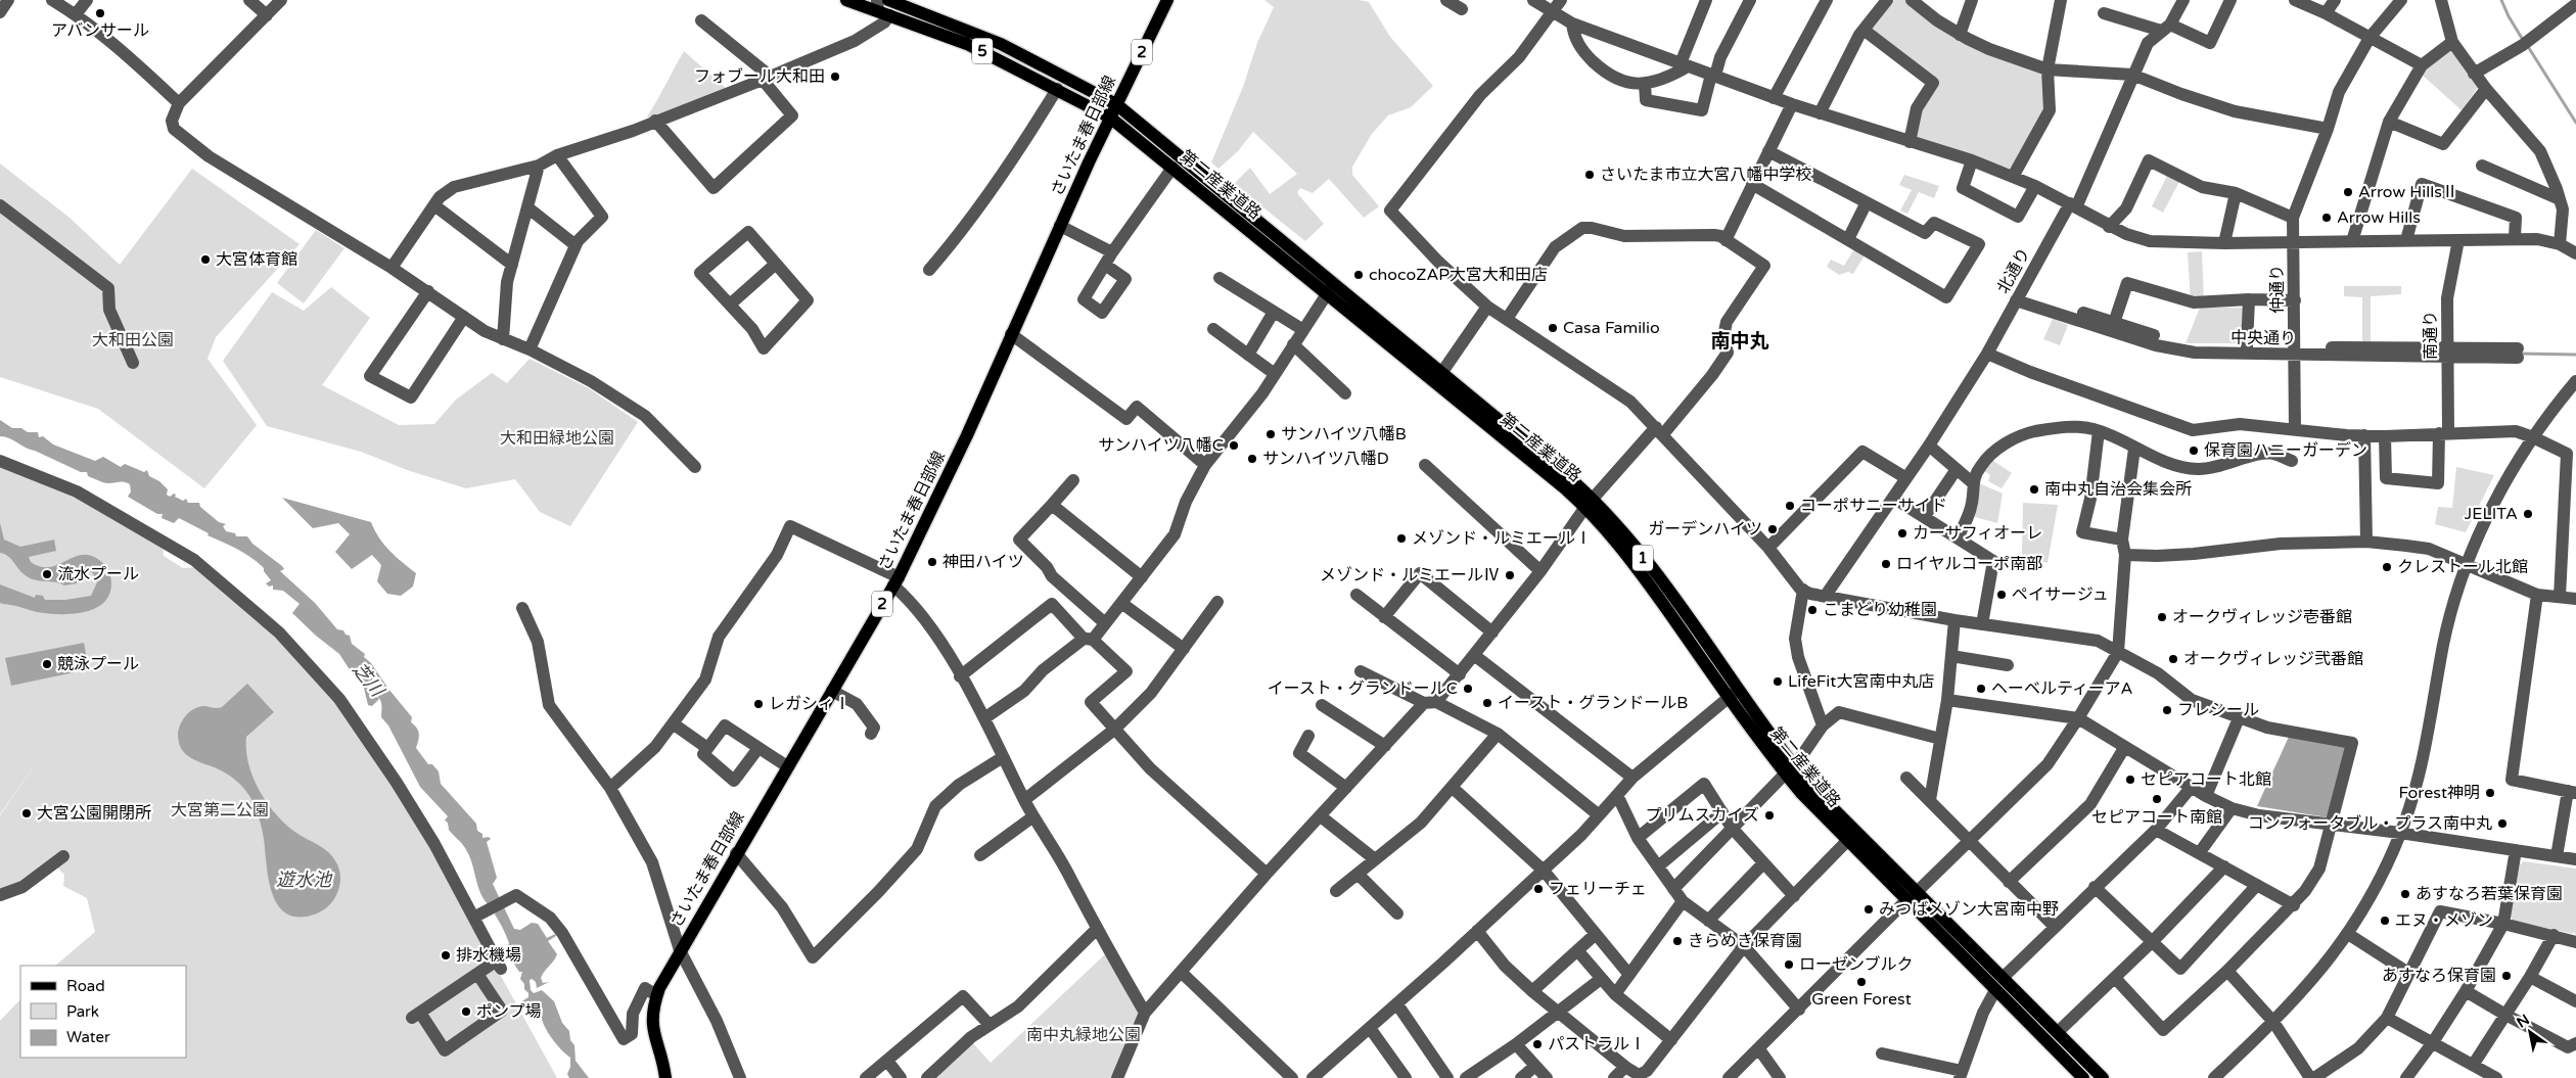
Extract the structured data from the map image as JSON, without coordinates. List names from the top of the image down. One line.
{"streets":{"main road":["5","2","さいたま春日部線","第二産業道路","1"],"street":["北通り","仲通り","南通り","中央通り"]},"crossings":[["さいたま春日部線","第二産業道路"],["北通り","中央通り"],["仲通り","中央通り"],["南通り","中央通り"]],"districts":["南中丸"],"water":["芝川","遊水池"],"parks":["大和田公園","大和田緑地公園","大宮第二公園","南中丸緑地公園"],"places":["アバンサール","フォブール大和田","さいたま市立大宮八幡中学校","Arrow HillsⅡ","Arrow Hills","大宮体育館","chocoZAP大宮大和田店","Casa Familio","サンハイツ八幡B","サンハイツ八幡C","保育園ハニーガーデン","サンハイツ八幡D","南中丸自治会集会所","コーポサニーサイド","JELITA","ガーデンハイツ","カーサフィオーレ","メゾンド・ルミエールⅠ","神田ハイツ","ロイヤルコーポ南部","クレストール北館","流水プール","メゾンド・ルミエールⅣ","ペイサージュ","こまどり幼稚園","オークヴィレッジ壱番館","オークヴィレッジ弐番館","競泳プール","LifeFit大宮南中丸店","イースト・グランドールC","ヘーベルティーアA","イースト・グランドールB","レガシィⅠ","フレシール","セピアコート北館","Forest神明","セピアコート南館","大宮公園開閉所","プリムスカイズ","コンフォータブル・プラス南中丸","フェリーチェ","あすなろ若葉保育園","みつばメゾン大宮南中野","エヌ・メゾン","きらめき保育園","排水機場","ローゼンブルク","あすなろ保育園","Green Forest","ポンプ場","パストラルⅠ"],"legend":["Road","Park","Water"],"north":"top left"}
